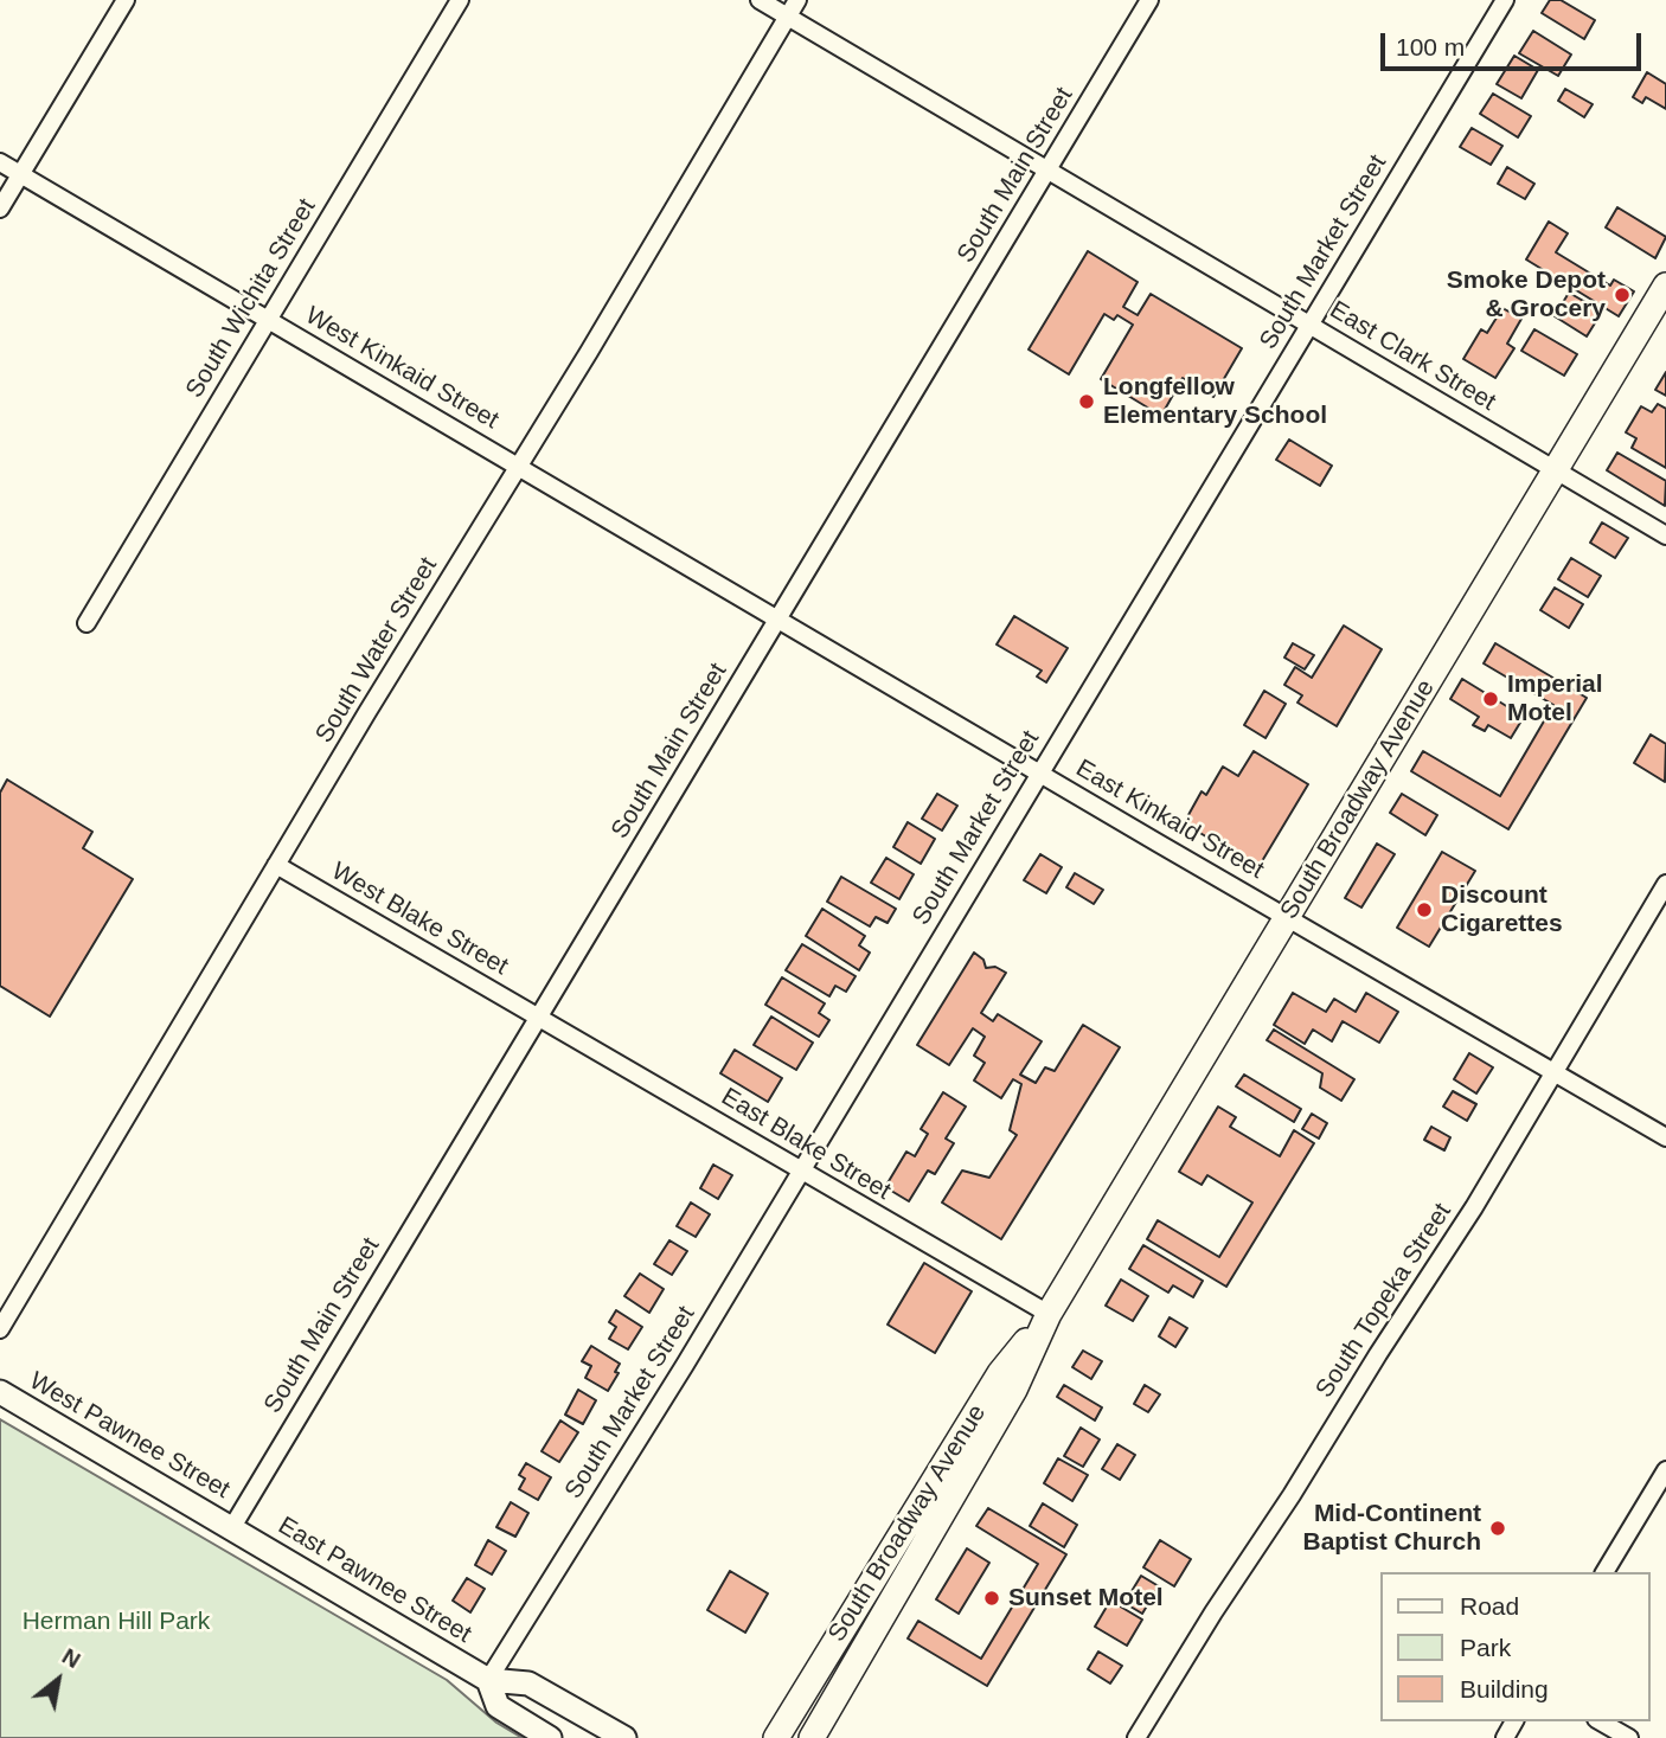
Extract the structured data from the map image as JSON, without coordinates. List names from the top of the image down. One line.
{"streets":{"main road":["South Broadway Avenue","West Pawnee Street","East Pawnee Street"],"street":["South Main Street","South Market Street","South Wichita Street","East Clark Street","West Kinkaid Street","South Water Street","East Kinkaid Street","West Blake Street","East Blake Street","South Topeka Street"]},"crossings":[["South Main Street","East Clark Street"],["South Main Street","West Kinkaid Street"],["South Main Street","East Kinkaid Street"],["South Main Street","West Blake Street"],["South Main Street","East Blake Street"],["South Main Street","West Pawnee Street"],["South Main Street","East Pawnee Street"],["South Market Street","East Clark Street"],["South Market Street","East Kinkaid Street"],["South Market Street","East Blake Street"],["South Market Street","East Pawnee Street"],["South Wichita Street","West Kinkaid Street"],["East Clark Street","South Water Street"],["East Clark Street","South Broadway Avenue"],["West Kinkaid Street","South Water Street"],["West Kinkaid Street","East Kinkaid Street"],["South Water Street","West Blake Street"],["South Broadway Avenue","East Kinkaid Street"],["South Broadway Avenue","East Blake Street"],["East Kinkaid Street","South Topeka Street"],["West Blake Street","East Blake Street"],["West Pawnee Street","East Pawnee Street"]],"parks":["Herman Hill Park"],"places":["Smoke Depot & Grocery","Longfellow Elementary School","Imperial Motel","Discount Cigarettes","Mid-Continent Baptist Church","Sunset Motel"],"legend":["Road","Park","Building"],"scale_bar":"100 m","north":"top right"}
